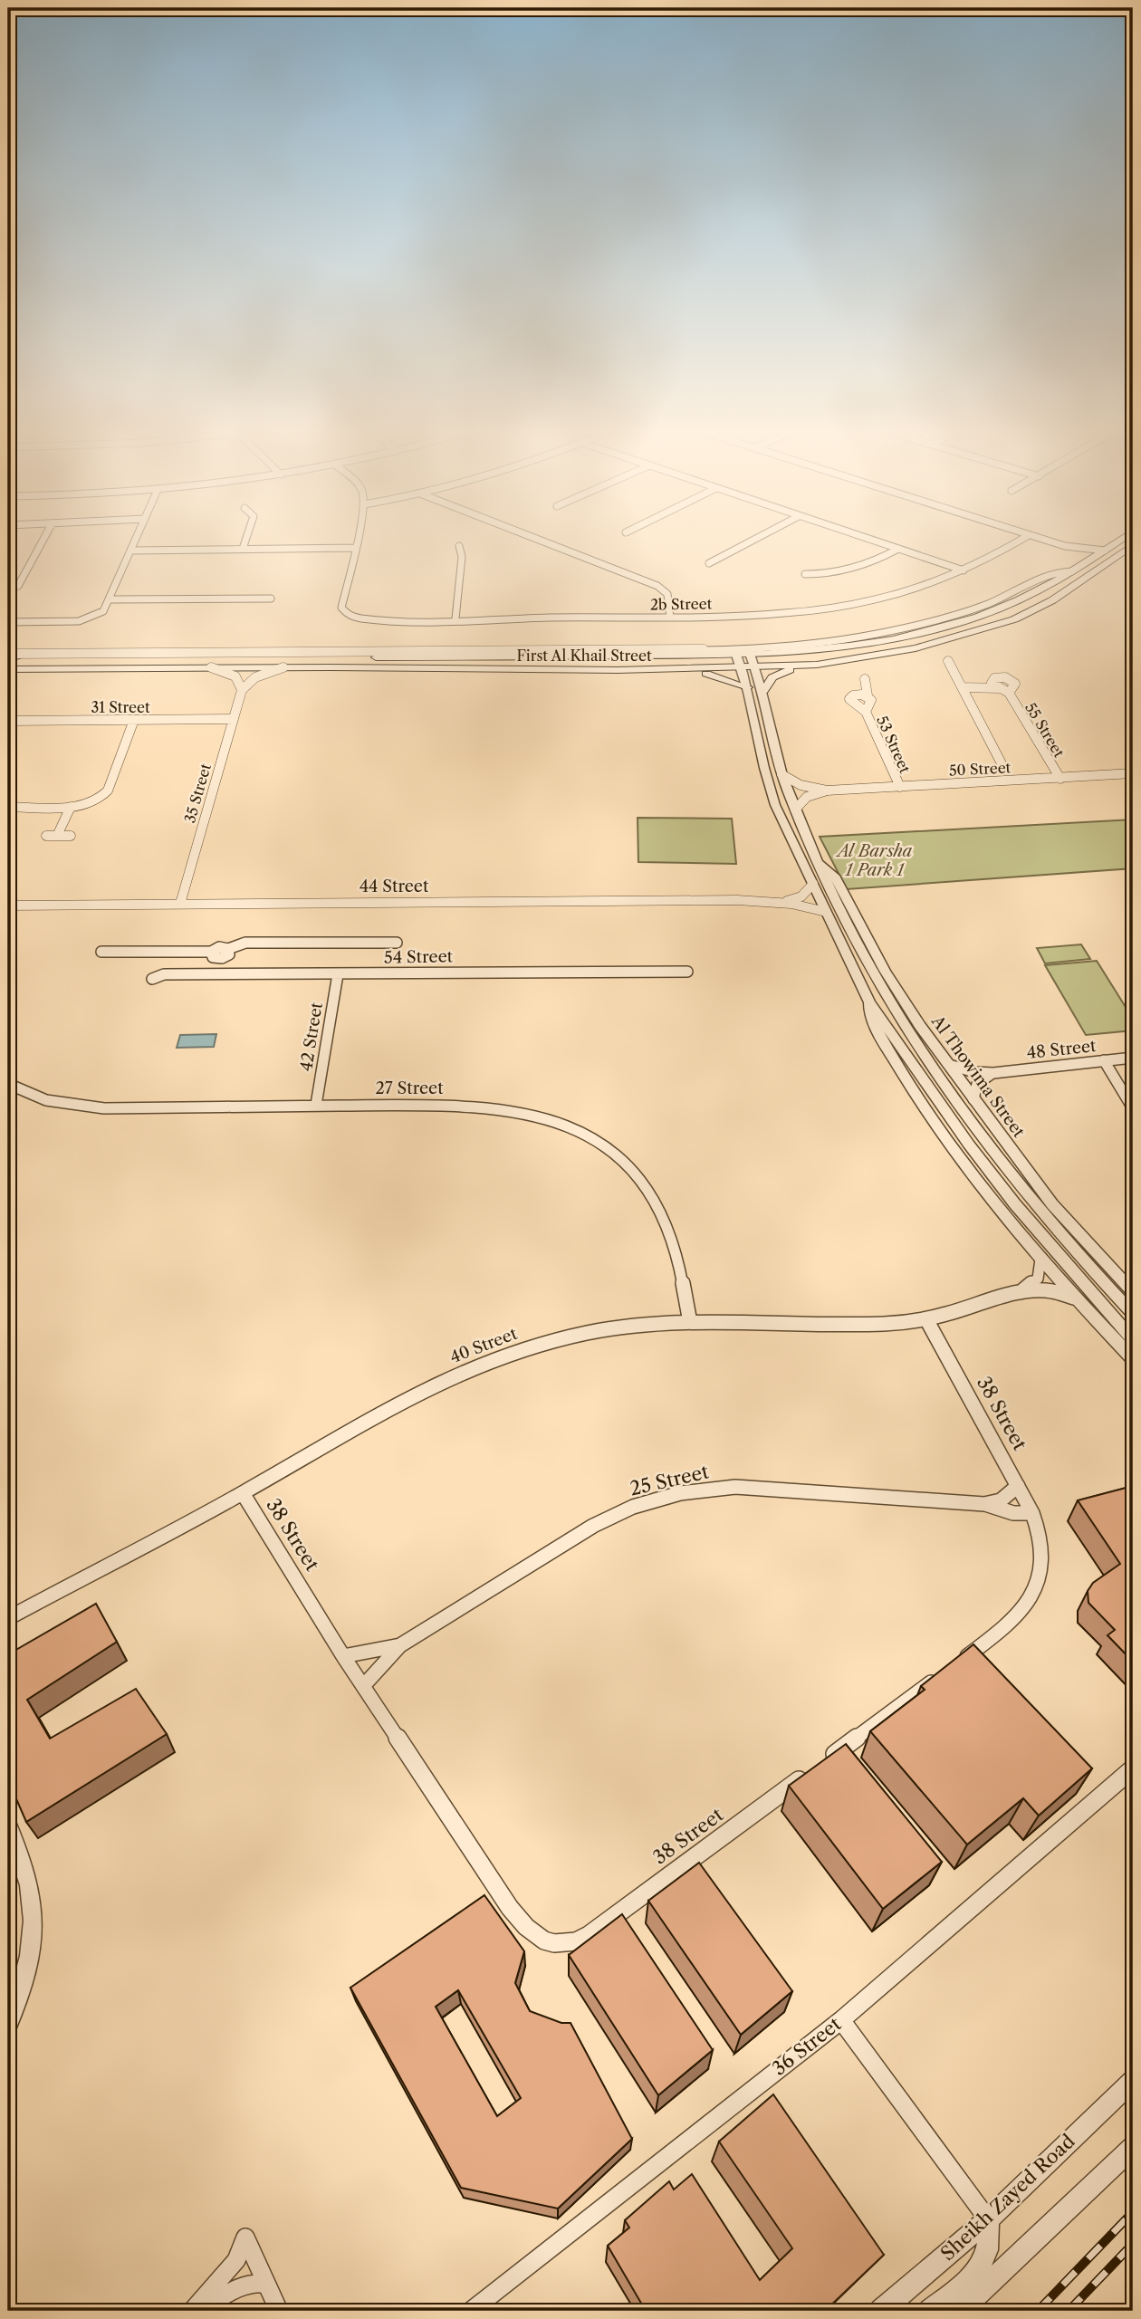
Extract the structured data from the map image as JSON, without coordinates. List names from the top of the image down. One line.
{"streets":{"main road":["First Al Khail Street"],"street":["2b Street","31 Street","55 Street","53 Street","50 Street","35 Street","44 Street","54 Street","42 Street","48 Street","Al Thowima Street","27 Street","40 Street","38 Street","25 Street","36 Street","Sheikh Zayed Road"]},"crossings":[["First Al Khail Street","Al Thowima Street"],["31 Street","35 Street"],["55 Street","50 Street"],["53 Street","50 Street"],["50 Street","Al Thowima Street"],["35 Street","44 Street"],["54 Street","42 Street"],["42 Street","27 Street"],["48 Street","Al Thowima Street"],["27 Street","40 Street"],["40 Street","38 Street"],["38 Street","25 Street"]],"parks":["Al Barsha 1 Park 1"]}
